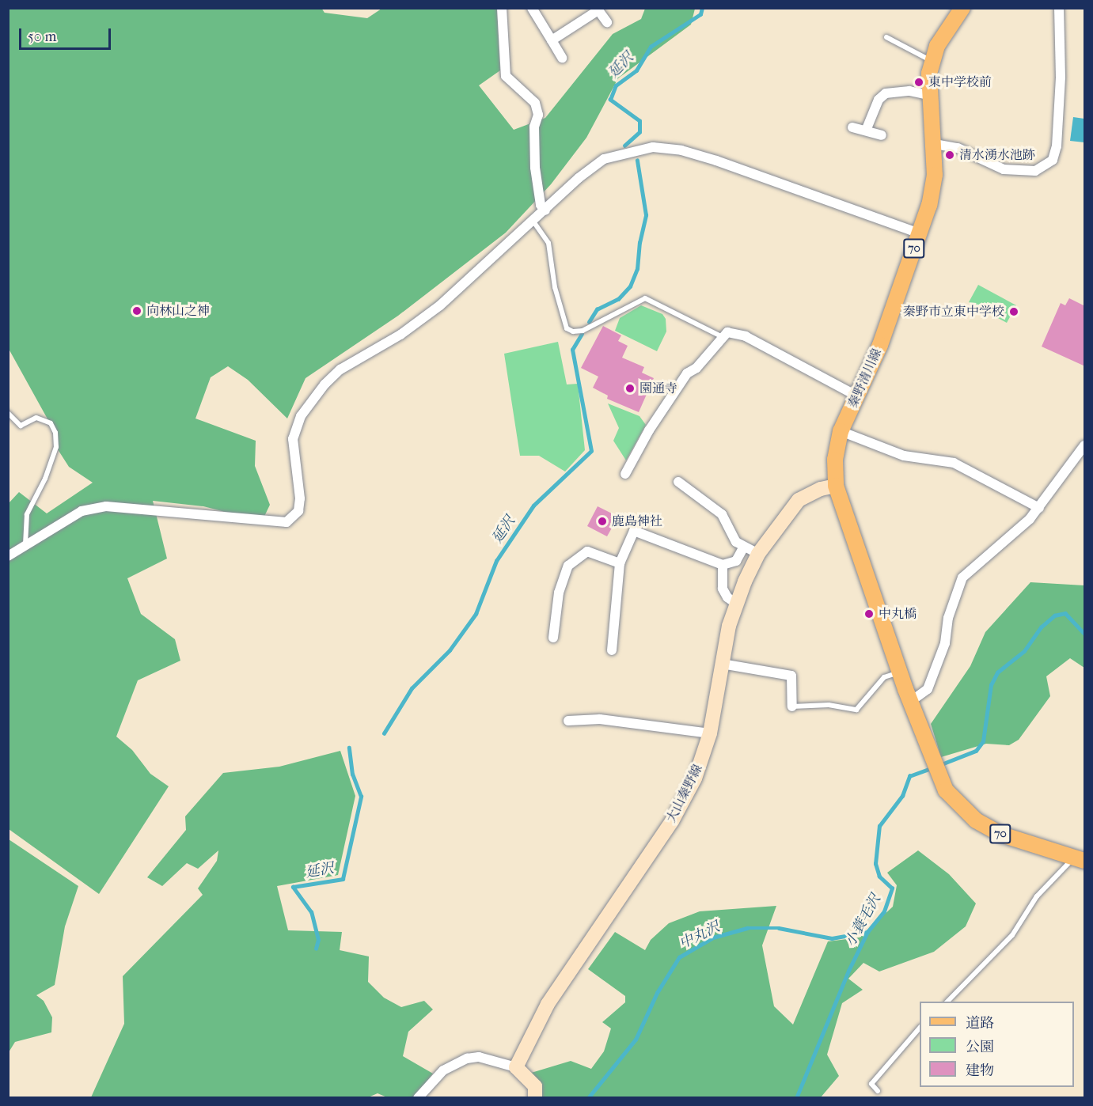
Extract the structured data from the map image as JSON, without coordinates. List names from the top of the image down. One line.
{"streets":{"main road":["70","秦野清川線","大山秦野線"]},"crossings":[["秦野清川線","大山秦野線"]],"water":["延沢","小蓑毛沢","中丸沢"],"places":["東中学校前","清水湧水池跡","向林山之神","秦野市立東中学校","園通寺","鹿島神社","中丸橋"],"legend":["道路","公園","建物"],"scale_bar":"50 m"}
